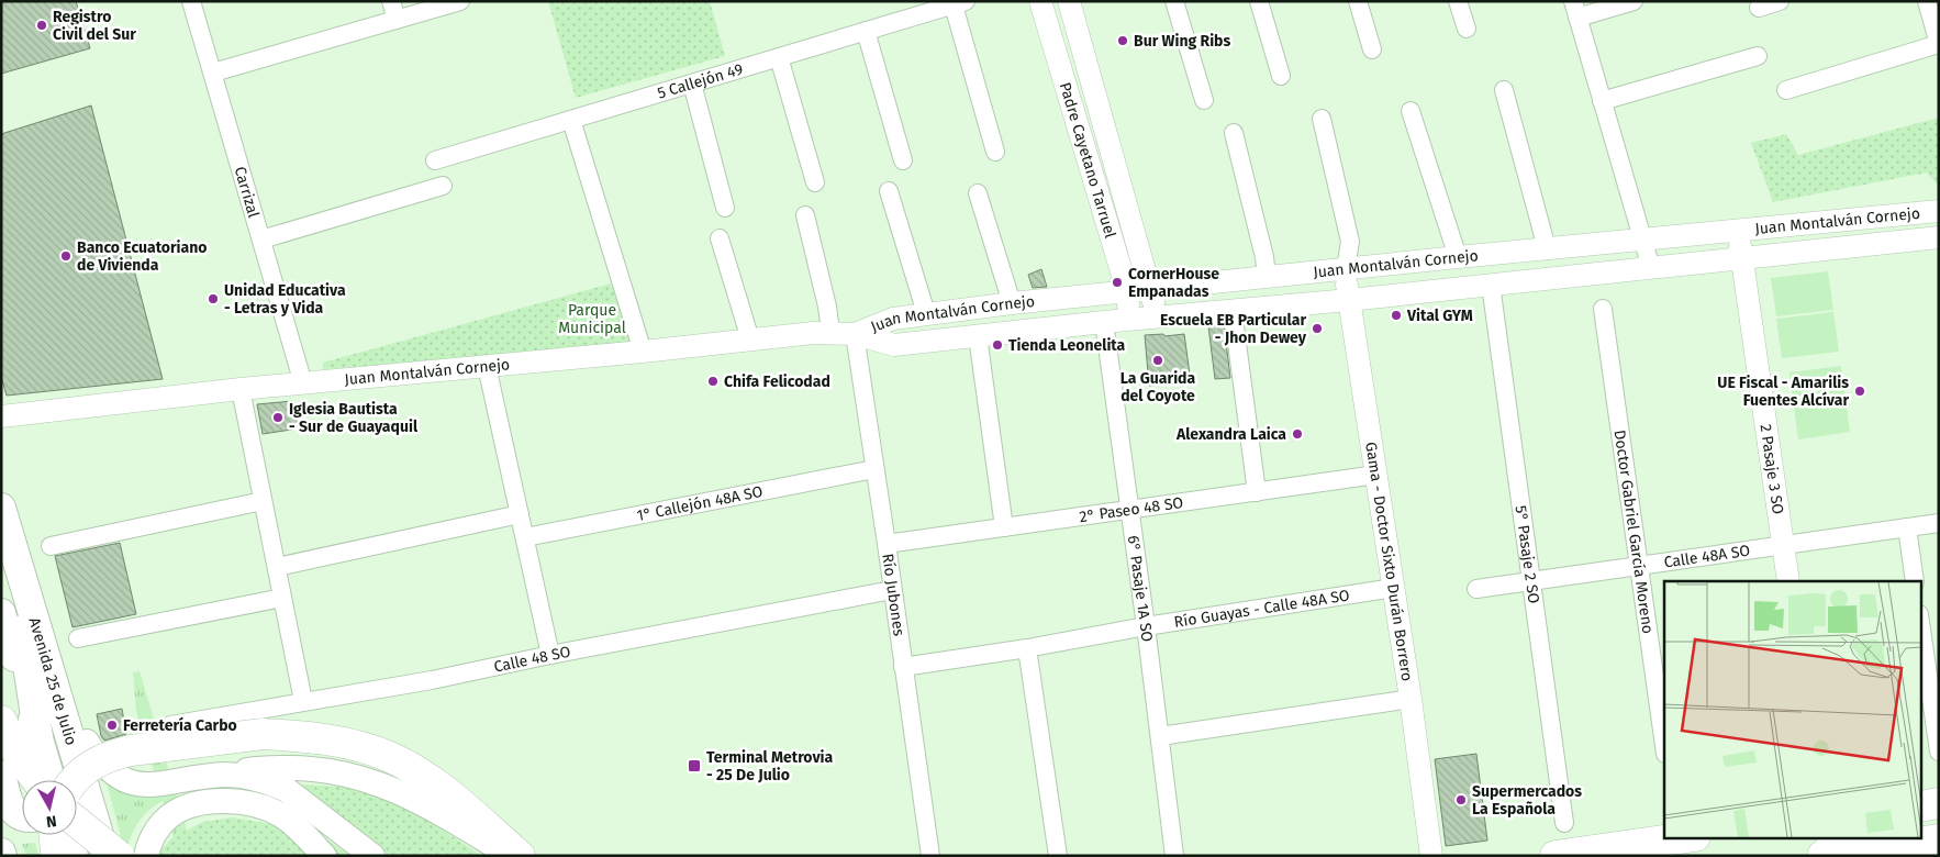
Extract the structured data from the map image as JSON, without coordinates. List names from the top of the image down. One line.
{"streets":{"main road":["Avenida 25 de Julio"],"street":["5 Callejón 49","Padre Cayetano Tarruel","Carrizal","Juan Montalván Cornejo","2 Pasaje 3 SO","1° Callejón 48A SO","2° Paseo 48 SO","Doctor Gabriel García Moreno","5° Pasaje 2 SO","Calle 48A SO","Gama - Doctor Sixto Durán Borrero","6° Pasaje 1A SO","Río Jubones","Río Guayas - Calle 48A SO","Calle 48 SO"]},"crossings":[["Padre Cayetano Tarruel","Juan Montalván Cornejo"],["Carrizal","Juan Montalván Cornejo"],["Juan Montalván Cornejo","2 Pasaje 3 SO"],["Juan Montalván Cornejo","5° Pasaje 2 SO"],["Juan Montalván Cornejo","Gama - Doctor Sixto Durán Borrero"],["Juan Montalván Cornejo","6° Pasaje 1A SO"],["Juan Montalván Cornejo","Río Jubones"],["2 Pasaje 3 SO","Calle 48A SO"],["1° Callejón 48A SO","Río Jubones"],["2° Paseo 48 SO","Gama - Doctor Sixto Durán Borrero"],["2° Paseo 48 SO","6° Pasaje 1A SO"],["2° Paseo 48 SO","Río Jubones"],["Doctor Gabriel García Moreno","Calle 48A SO"],["5° Pasaje 2 SO","Calle 48A SO"],["Gama - Doctor Sixto Durán Borrero","Río Guayas - Calle 48A SO"],["6° Pasaje 1A SO","Río Guayas - Calle 48A SO"],["Río Jubones","Río Guayas - Calle 48A SO"],["Río Jubones","Calle 48 SO"]],"parks":["Parque Municipal"],"places":{"other":["Registro Civil del Sur","Bur Wing Ribs","Banco Ecuatoriano de Vivienda","CornerHouse Empanadas","Unidad Educativa - Letras y Vida","Vital GYM","Escuela EB Particular - Jhon Dewey","Tienda Leonelita","La Guarida del Coyote","Chifa Felicodad","UE Fiscal - Amarilis Fuentes Alcívar","Iglesia Bautista - Sur de Guayaquil","Alexandra Laica","Ferretería Carbo","Supermercados La Española"],"transit":["Terminal Metrovia - 25 De Julio"]},"north":"bottom"}
